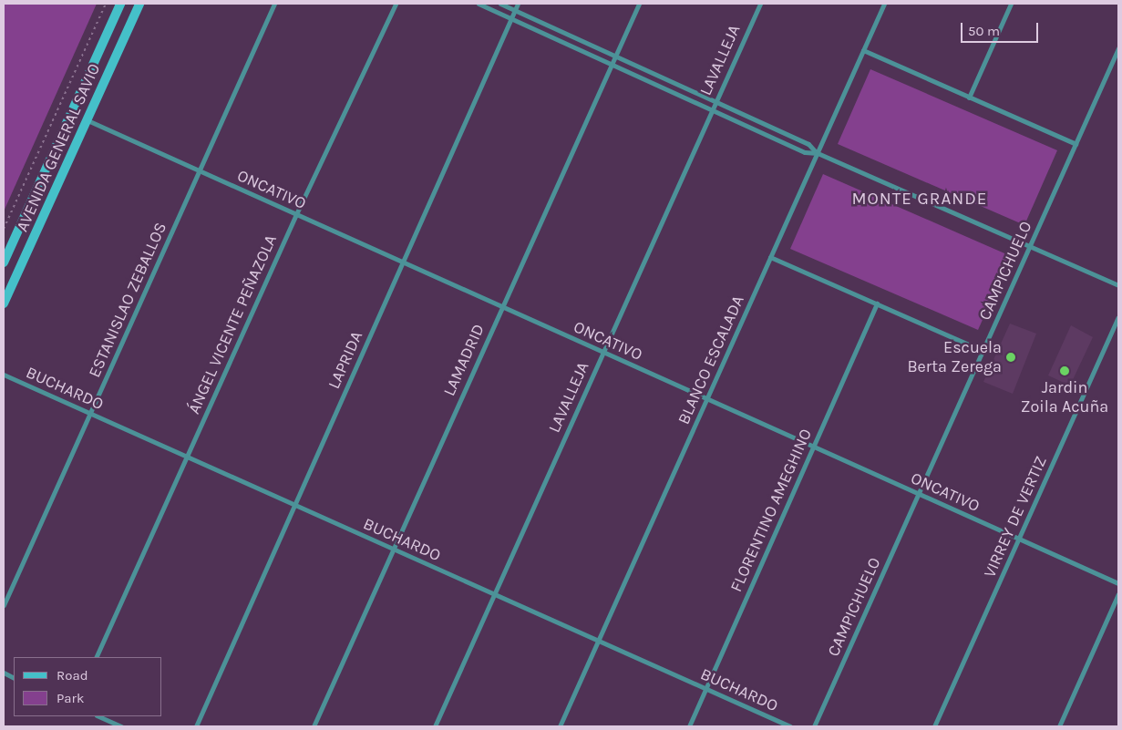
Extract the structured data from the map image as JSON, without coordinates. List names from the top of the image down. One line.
{"streets":{"main road":["AVENIDA GENERAL SAVIO"],"street":["LAVALLEJA","ONCATIVO","CAMPICHUELO","ESTANISLAO ZEBALLOS","ÁNGEL VICENTE PEÑAZOLA","LAPRIDA","LAMADRID","BLANCO ESCALADA","BUCHARDO","FLORENTINO AMEGHINO","VIRREY DE VERTIZ"]},"crossings":[["LAVALLEJA","ONCATIVO"],["LAVALLEJA","BUCHARDO"],["AVENIDA GENERAL SAVIO","ONCATIVO"],["ONCATIVO","CAMPICHUELO"],["ONCATIVO","ESTANISLAO ZEBALLOS"],["ONCATIVO","ÁNGEL VICENTE PEÑAZOLA"],["ONCATIVO","LAPRIDA"],["ONCATIVO","LAMADRID"],["ONCATIVO","BLANCO ESCALADA"],["ONCATIVO","FLORENTINO AMEGHINO"],["ONCATIVO","VIRREY DE VERTIZ"],["ESTANISLAO ZEBALLOS","BUCHARDO"],["ÁNGEL VICENTE PEÑAZOLA","BUCHARDO"],["LAPRIDA","BUCHARDO"],["LAMADRID","BUCHARDO"],["BLANCO ESCALADA","BUCHARDO"],["BUCHARDO","FLORENTINO AMEGHINO"]],"districts":["MONTE GRANDE"],"places":["Escuela Berta Zerega","Jardin Zoila Acuña"],"legend":["Road","Park"],"scale_bar":"50 m"}
